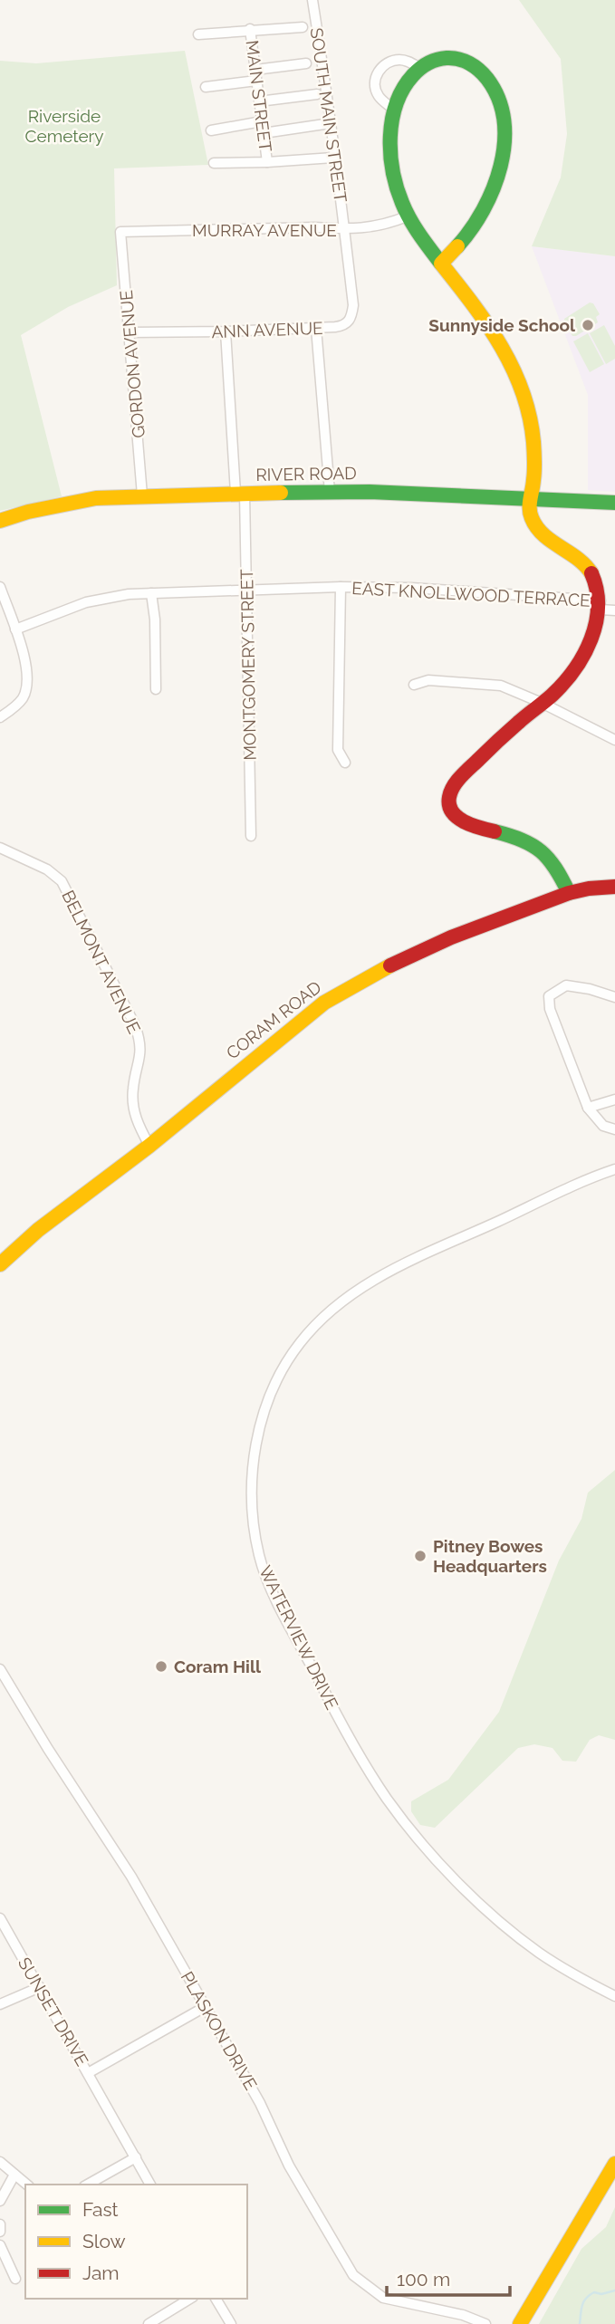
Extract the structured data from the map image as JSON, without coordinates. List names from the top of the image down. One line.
{"streets":{"street":["MAIN STREET","SOUTH MAIN STREET","MURRAY AVENUE","ANN AVENUE","GORDON AVENUE","RIVER ROAD","EAST KNOLLWOOD TERRACE","MONTGOMERY STREET","BELMONT AVENUE","CORAM ROAD","WATERVIEW DRIVE","SUNSET DRIVE","PLASKON DRIVE"]},"crossings":[["SOUTH MAIN STREET","MURRAY AVENUE"],["SOUTH MAIN STREET","ANN AVENUE"],["MURRAY AVENUE","ANN AVENUE"],["MURRAY AVENUE","GORDON AVENUE"],["ANN AVENUE","GORDON AVENUE"],["ANN AVENUE","MONTGOMERY STREET"],["GORDON AVENUE","RIVER ROAD"],["RIVER ROAD","MONTGOMERY STREET"],["EAST KNOLLWOOD TERRACE","MONTGOMERY STREET"],["BELMONT AVENUE","CORAM ROAD"],["SUNSET DRIVE","PLASKON DRIVE"]],"parks":["Riverside Cemetery"],"places":["Sunnyside School","Pitney Bowes Headquarters","Coram Hill"],"legend":["Fast","Slow","Jam"],"scale_bar":"100 m"}
